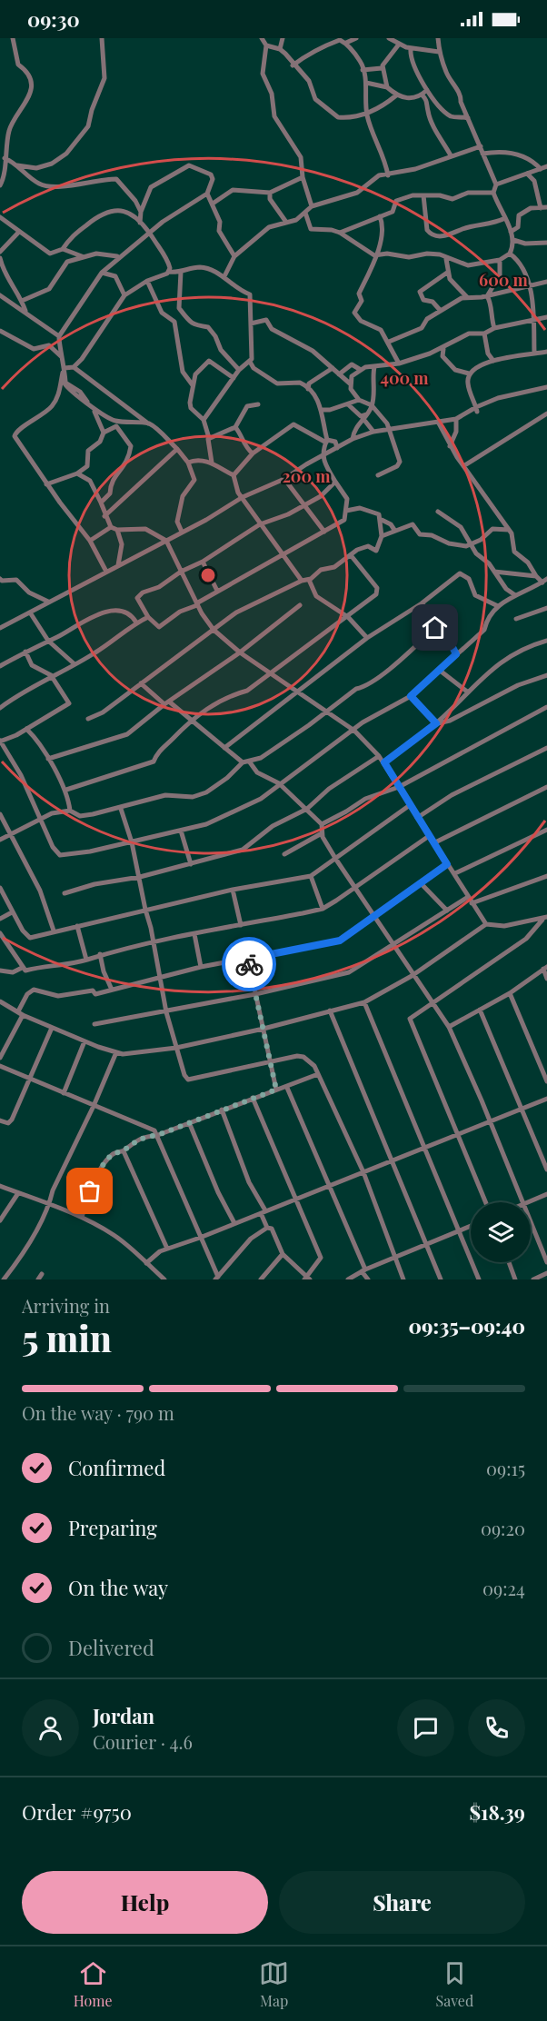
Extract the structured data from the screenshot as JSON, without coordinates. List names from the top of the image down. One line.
{"page":{"status":"09:30","heading":["5 min","Arriving in","09:35–09:40"],"panel":["Jordan","Courier · 4.6","Order #9750","$18.39"],"bar":"On the way · 790 m","list":[["Confirmed","09:15"],["Preparing","09:20"],["On the way","09:24"],"Delivered"],"buttons":["Help","Share"],"tabs":["Home","Map","Saved"]},"rings":["600 m","400 m","200 m"]}
